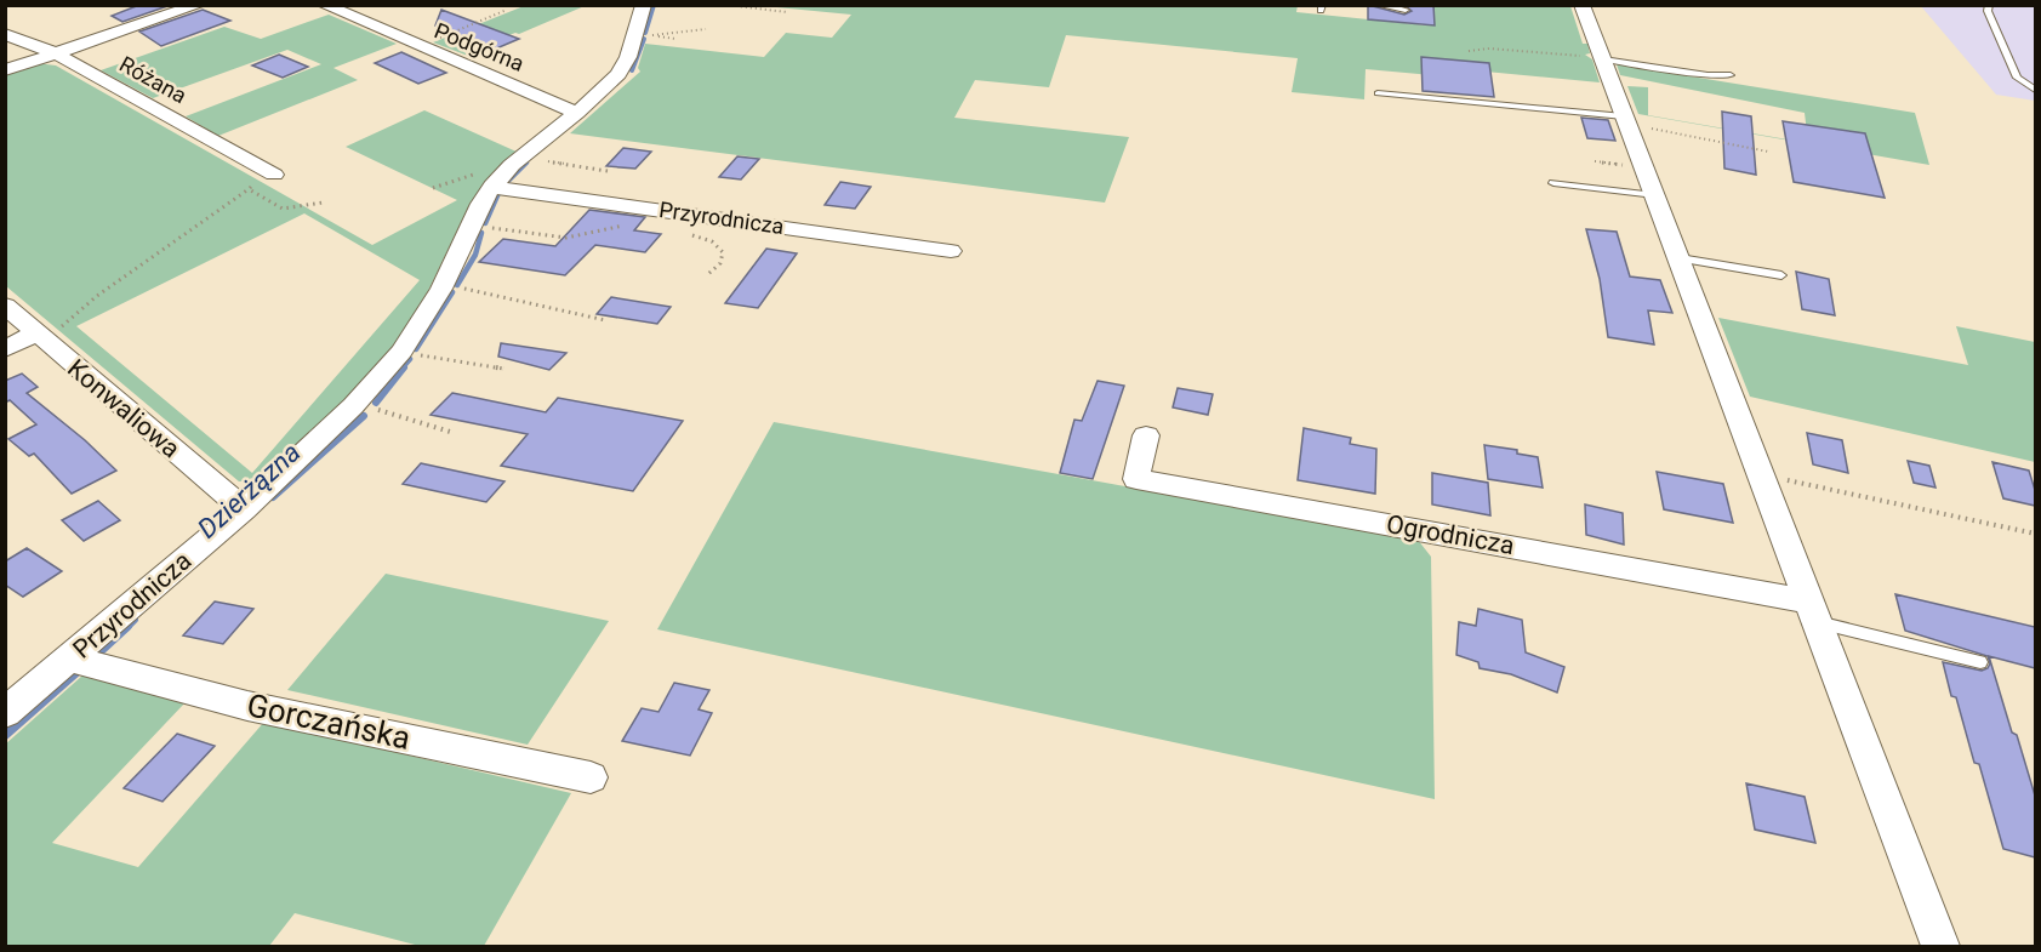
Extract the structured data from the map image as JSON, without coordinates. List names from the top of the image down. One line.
{"streets":{"street":["Podgórna","Różana","Przyrodnicza","Konwaliowa","Ogrodnicza","Gorczańska"]},"crossings":[["Podgórna","Przyrodnicza"],["Przyrodnicza","Konwaliowa"],["Przyrodnicza","Gorczańska"]],"water":["Dzierżązna"]}
